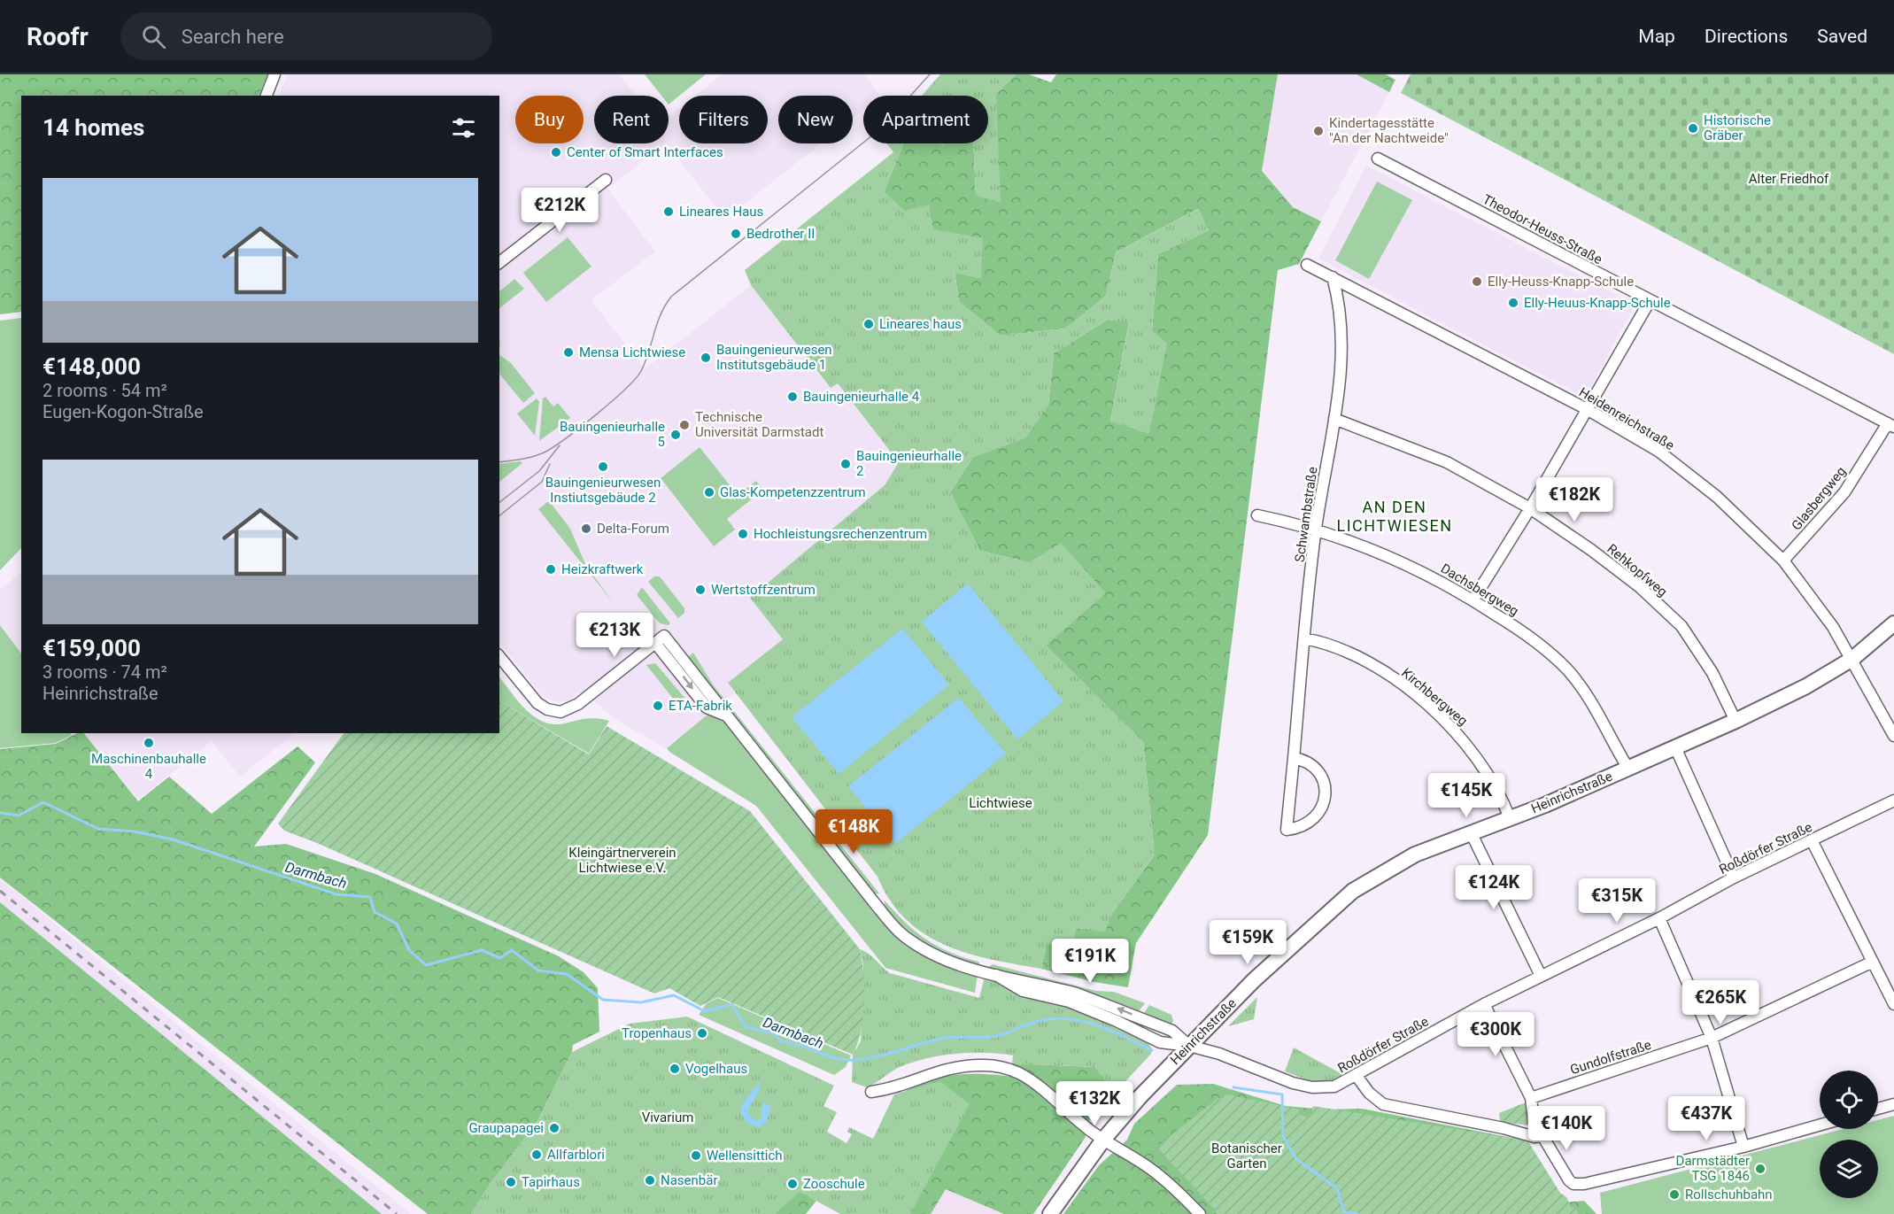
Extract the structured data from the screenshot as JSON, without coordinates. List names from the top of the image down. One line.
{"streets":{"main road":["Heinrichstraße"],"street":["Theodor-Heuss-Straße","Heidenreichstraße","Glasbergweg","Schwambstraße","Rehkopfweg","Dachsbergweg","Kirchbergweg","Roßdörfer Straße","Gundolfstraße"]},"crossings":[["Theodor-Heuss-Straße","Glasbergweg"],["Heidenreichstraße","Glasbergweg"],["Heidenreichstraße","Schwambstraße"],["Heidenreichstraße","Heinrichstraße"],["Schwambstraße","Rehkopfweg"],["Schwambstraße","Dachsbergweg"],["Schwambstraße","Kirchbergweg"],["Rehkopfweg","Heinrichstraße"],["Dachsbergweg","Heinrichstraße"],["Kirchbergweg","Heinrichstraße"],["Heinrichstraße","Roßdörfer Straße"]],"districts":["AN DEN LICHTWIESEN"],"water":["Darmbach"],"parks":["Alter Friedhof","Lichtwiese","Kleingärtnerverein Lichtwiese e.V.","Vivarium","Botanischer Garten"],"places":["Historische Gräber","Kindertagesstätte \"An der Nachtweide\"","Center of Smart Interfaces","Lineares Haus","Bedrother II","Elly-Heuss-Knapp-Schule","Elly-Heuus-Knapp-Schule","Lineares haus","Mensa Lichtwiese","Bauingenieurwesen Institutsgebäude 1","Bauingenieurhalle 4","Technische Universität Darmstadt","Bauingenieurhalle 5","Bauingenieurhalle 2","Bauingenieurwesen Instiutsgebäude 2","Glas-Kompetenzzentrum","Delta-Forum","Hochleistungsrechenzentrum","Heizkraftwerk","Wertstoffzentrum","ETA-Fabrik","Maschinenbauhalle 4","Tropenhaus","Vogelhaus","Graupapagei","Allfarblori","Wellensittich","Darmstädter TSG 1846","Nasenbär","Tapirhaus","Zooschule","Rollschuhbahn"],"page":{"header":"Roofr","search":"Search here","nav":["Map","Directions","Saved"],"chip":["Buy","Rent","Filters","New","Apartment"],"heading":"14 homes","list":[{"name":"€148,000","note":"2 rooms · 54 m² · Eugen-Kogon-Straße"},{"name":"€159,000","note":"3 rooms · 74 m² · Heinrichstraße"}],"price":["€212K","€182K","€213K","€145K","€148K","€124K","€315K","€159K","€191K","€265K","€300K","€132K","€437K","€140K"]}}
